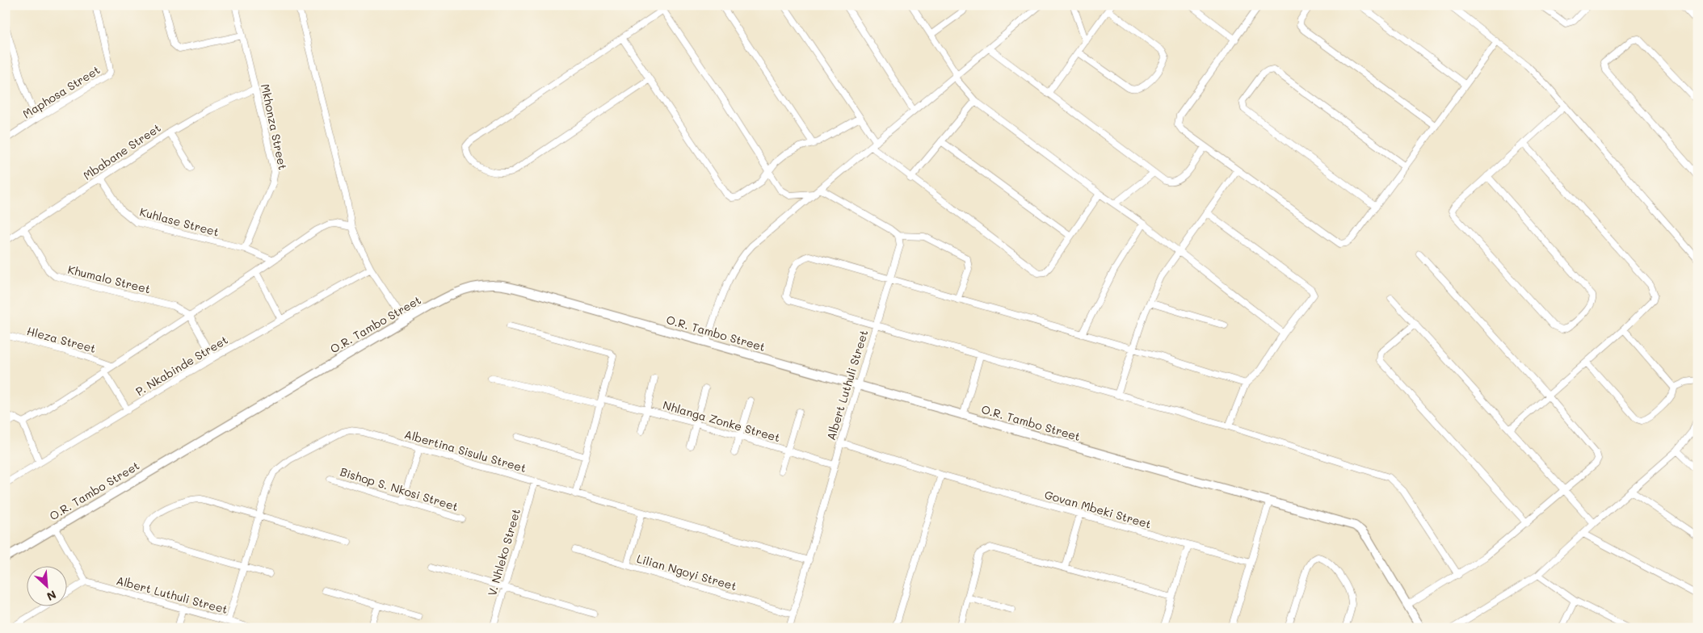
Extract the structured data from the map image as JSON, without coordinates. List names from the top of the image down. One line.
{"streets":{"street":["Maphosa Street","Mkhonza Street","Mbabane Street","Kuhlase Street","Khumalo Street","O.R. Tambo Street","Hleza Street","P. Nkabinde Street","Albert Luthuli Street","Nhlanga Zonke Street","Albertina Sisulu Street","Bishop S. Nkosi Street","Govan Mbeki Street","V. Nhleko Street","Lilian Ngoyi Street"]},"crossings":[["Mkhonza Street","Mbabane Street"],["Mkhonza Street","Kuhlase Street"],["Mbabane Street","Kuhlase Street"],["Mbabane Street","Khumalo Street"],["O.R. Tambo Street","Albert Luthuli Street"],["Albert Luthuli Street","Nhlanga Zonke Street"],["Albert Luthuli Street","Albertina Sisulu Street"],["Albert Luthuli Street","Govan Mbeki Street"],["Albert Luthuli Street","Lilian Ngoyi Street"],["Albertina Sisulu Street","V. Nhleko Street"]],"north":"bottom right"}
